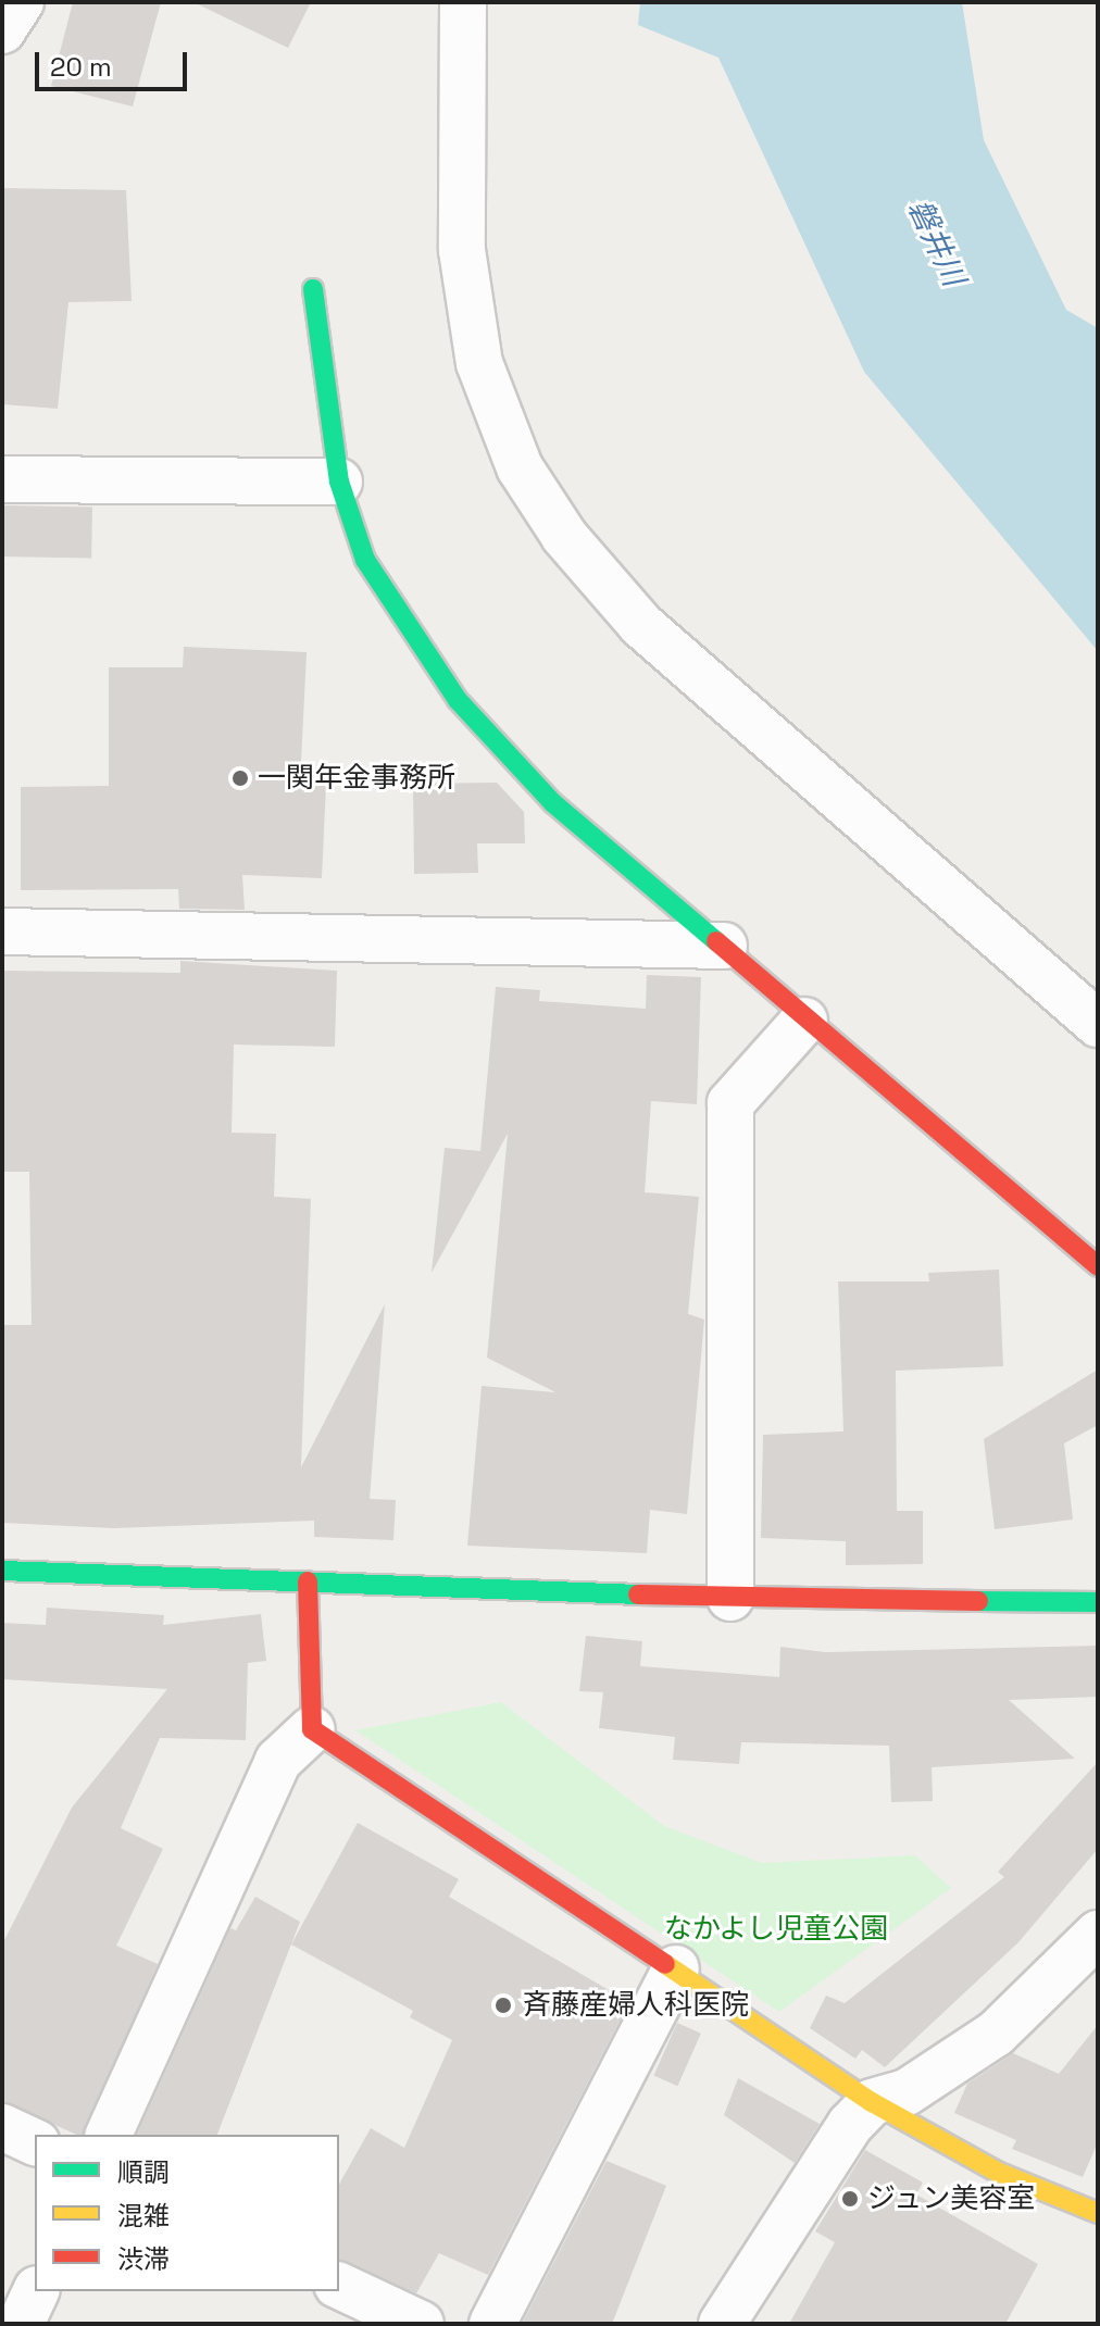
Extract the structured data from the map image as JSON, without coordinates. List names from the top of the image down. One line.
{"water":["磐井川"],"parks":["なかよし児童公園"],"places":["一関年金事務所","斉藤産婦人科医院","ジュン美容室"],"legend":["順調","混雑","渋滞"],"scale_bar":"20 m"}
